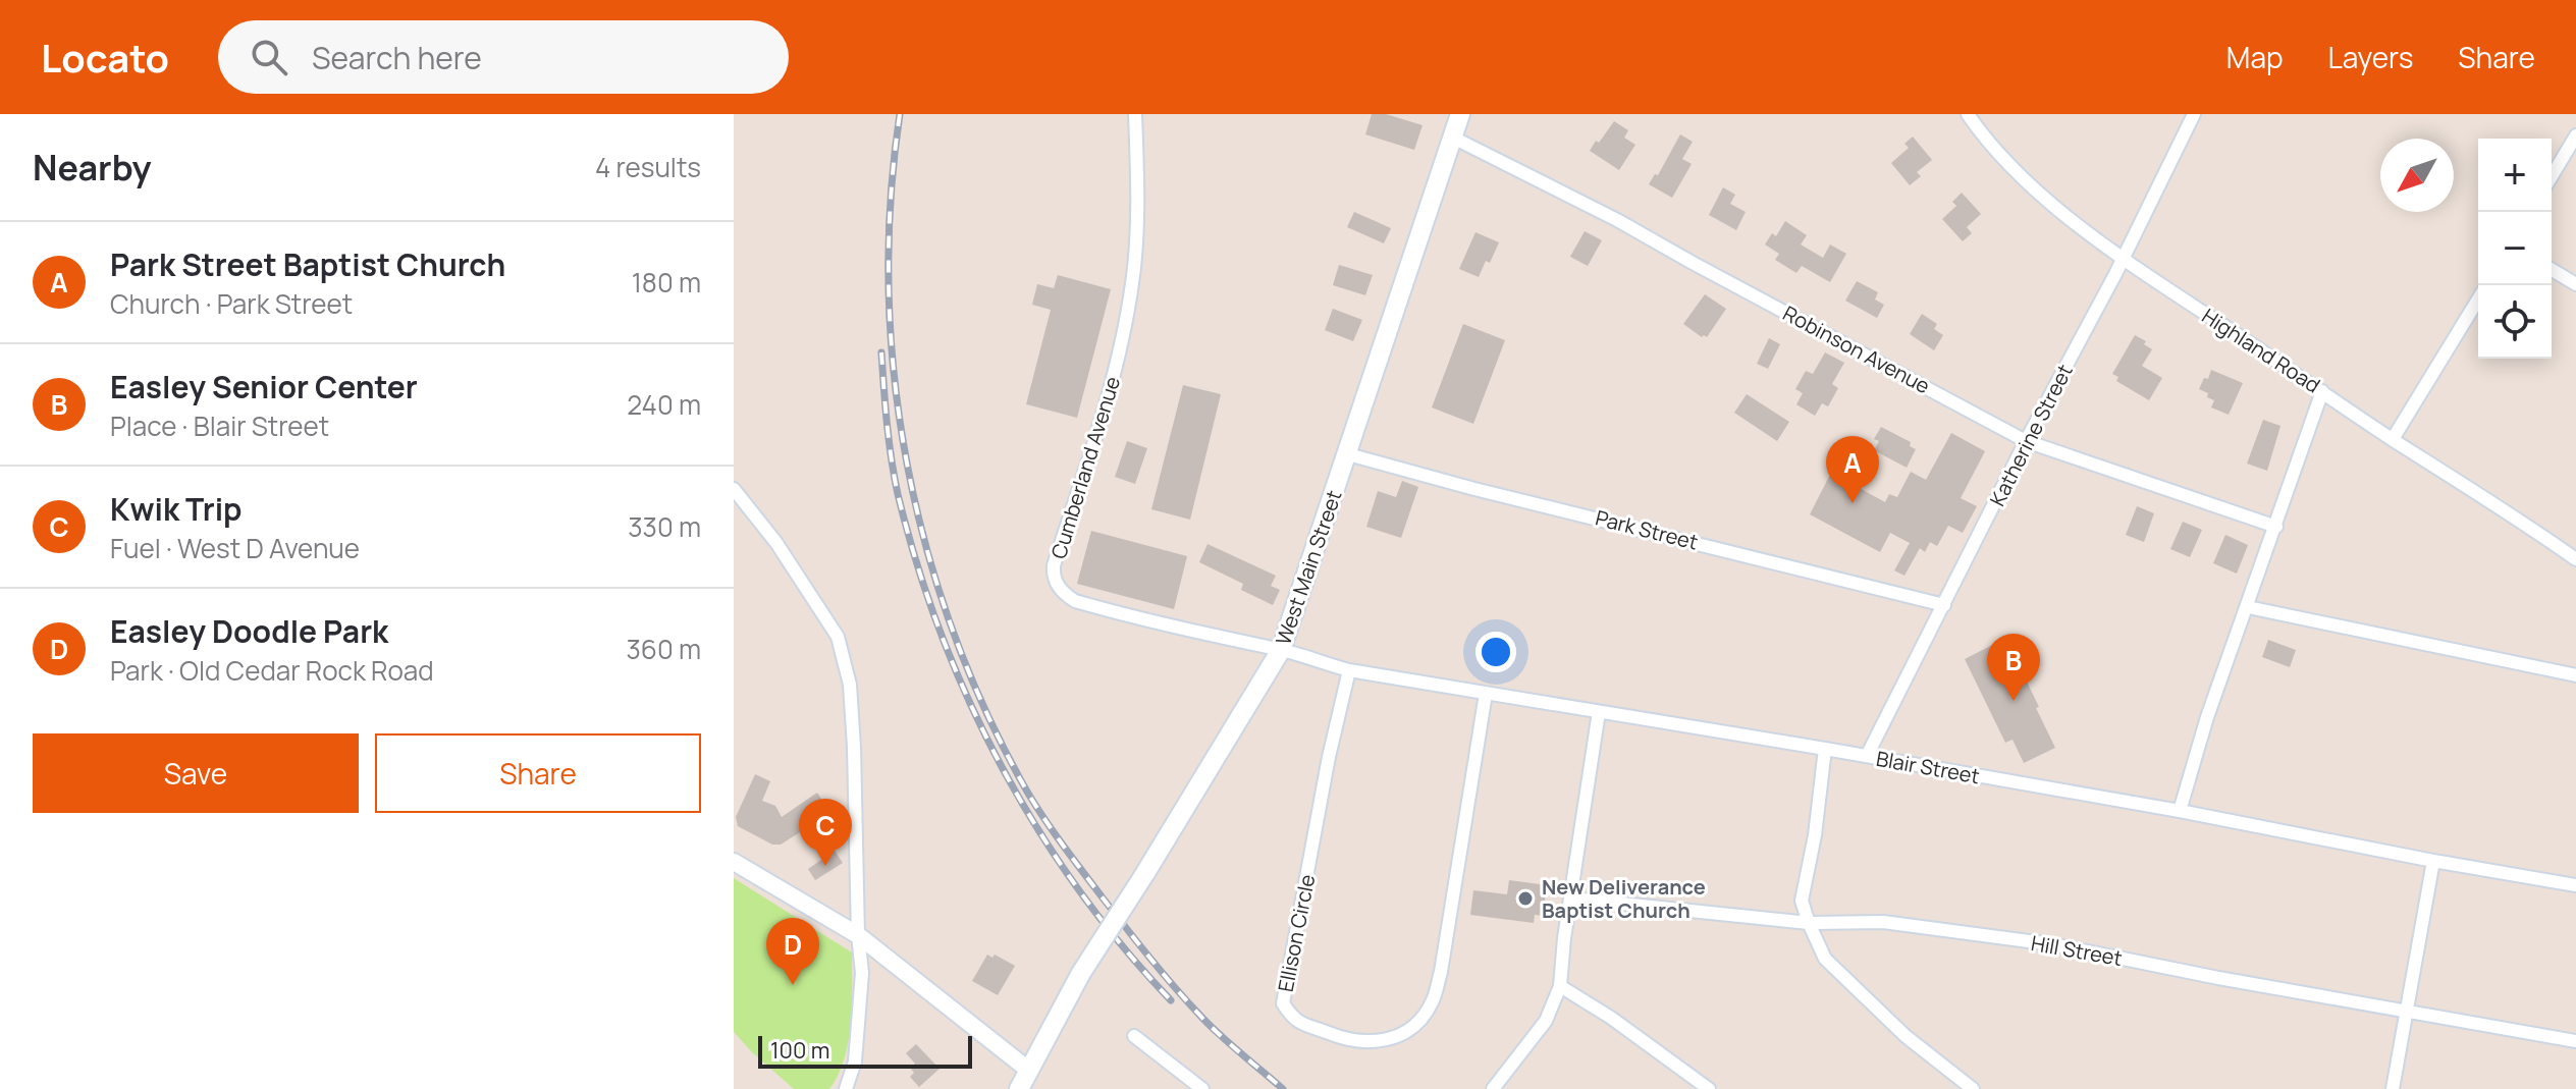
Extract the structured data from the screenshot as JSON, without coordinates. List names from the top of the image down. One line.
{"streets":{"main road":["West Main Street"],"street":["Robinson Avenue","Highland Road","Katherine Street","Cumberland Avenue","Park Street","Blair Street","Ellison Circle","Hill Street"]},"crossings":[["Robinson Avenue","Katherine Street"],["Robinson Avenue","West Main Street"],["Highland Road","Katherine Street"],["Katherine Street","Park Street"],["Katherine Street","Blair Street"],["Cumberland Avenue","West Main Street"],["Cumberland Avenue","Blair Street"],["Park Street","West Main Street"],["West Main Street","Blair Street"],["Blair Street","Ellison Circle"]],"places":["New Deliverance Baptist Church"],"scale_bar":"100 m","north":"bottom left","page":{"header":"Locato","search":"Search here","nav":["Map","Layers","Share"],"heading":["Nearby","4 results"],"map_buttons":["+","−"],"list":[{"mark":"A","name":"Park Street Baptist Church","note":"Church · Park Street","value":"180 m"},{"mark":"B","name":"Easley Senior Center","note":"Place · Blair Street","value":"240 m"},{"mark":"C","name":"Kwik Trip","note":"Fuel · West D Avenue","value":"330 m"},{"mark":"D","name":"Easley Doodle Park","note":"Park · Old Cedar Rock Road","value":"360 m"}],"pins":["A","B","C","D"],"buttons":["Save","Share"],"scale":"100 m"}}
